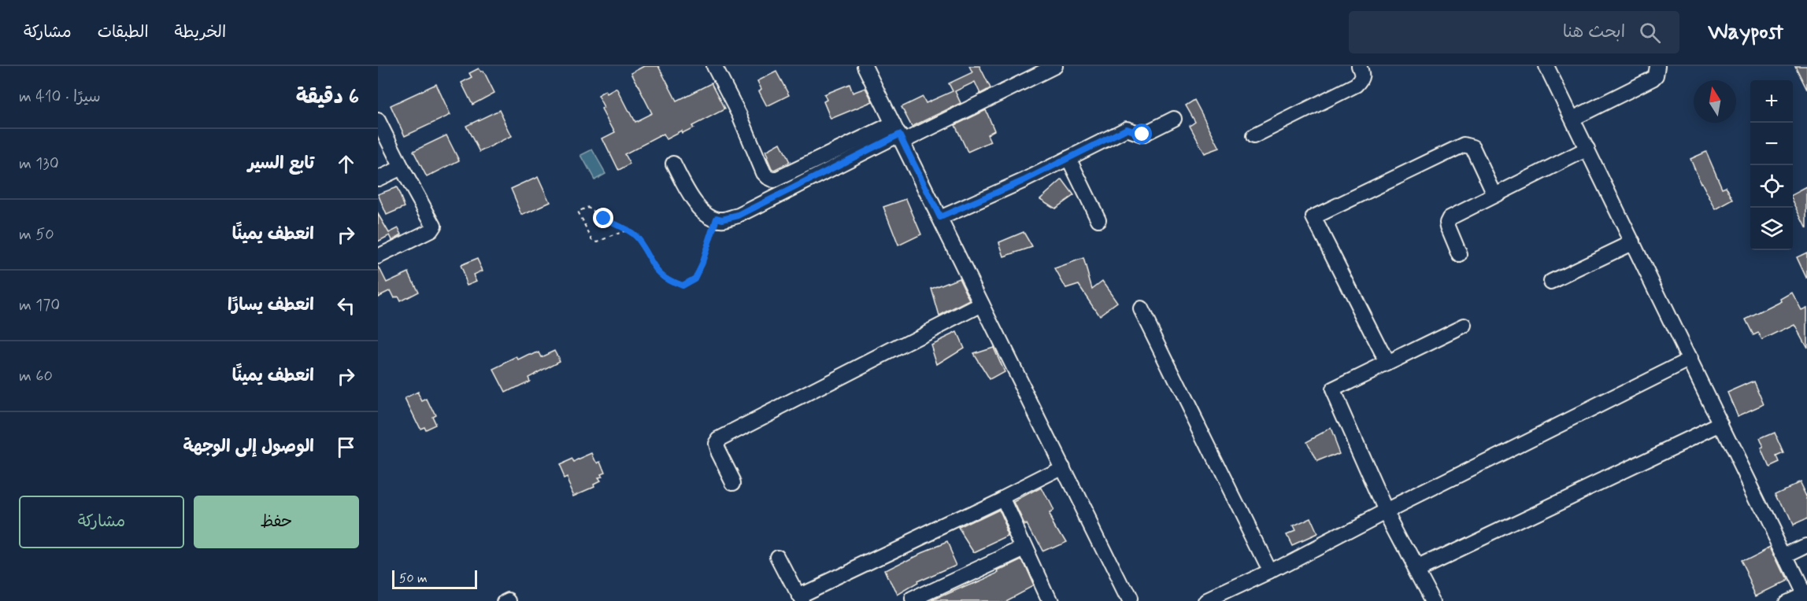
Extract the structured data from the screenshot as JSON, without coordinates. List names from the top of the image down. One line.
{"scale_bar":"50 m","north":"top","page":{"header":"Waypost","search":"ابحث هنا","nav":["الخريطة","الطبقات","مشاركة"],"heading":["6 دقيقة","سيرًا · 410 m"],"map_buttons":["+","−"],"list":[["تابع السير","130 m"],["انعطف يمينًا","50 m"],["انعطف يسارًا","170 m"],["انعطف يمينًا","60 m"],"الوصول إلى الوجهة"],"buttons":["حفظ","مشاركة"],"scale":"50 m"}}
